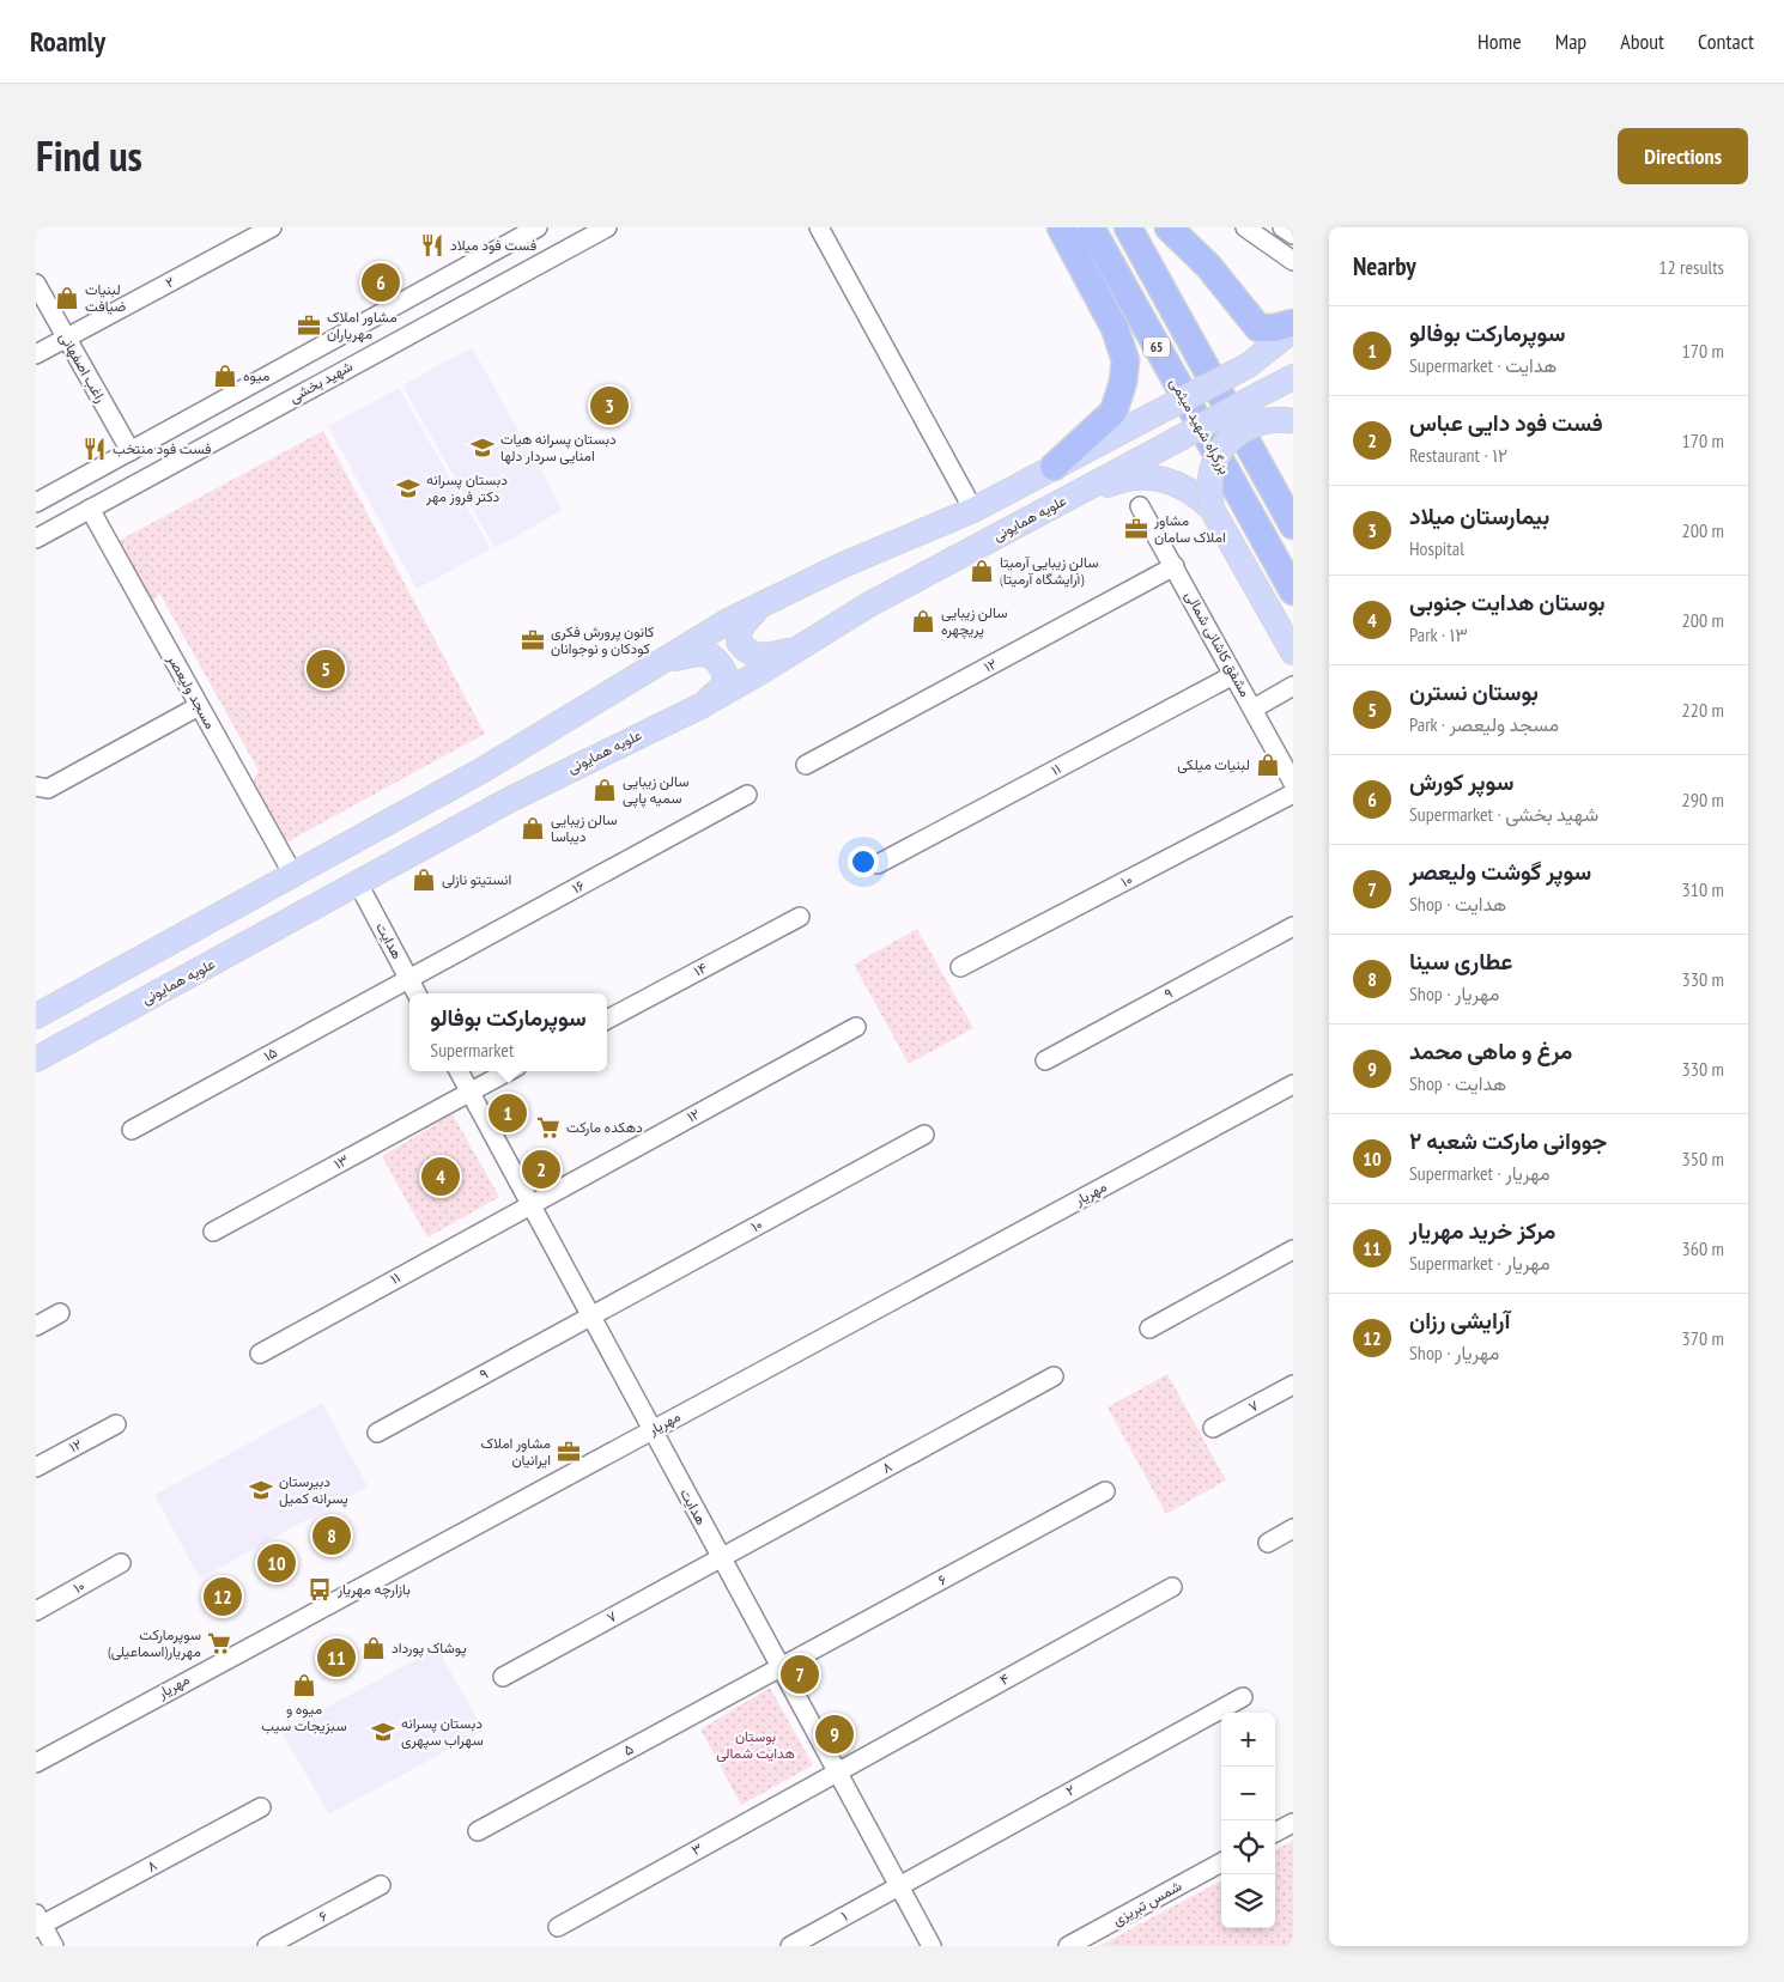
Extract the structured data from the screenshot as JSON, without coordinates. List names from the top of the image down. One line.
{"streets":{"highway":["65","بزرگراه شهید میثمی"],"main road":["علویه همایونی"],"street":["۲","راغب اصفهانی","شهید بخشی","مشفق کاشانی شمالی","۱۲","مسجد ولیعصر","۱۱","۱۰","۱۶","هدایت","۱۴","۹","۱۵","۱۳","مهریار","۷","۸","۶","۴","۵","۳","شمس تبریزی","۱"]},"crossings":[["۲","راغب اصفهانی"],["۲","هدایت"],["۲","۱"],["شهید بخشی","مسجد ولیعصر"],["علویه همایونی","هدایت"],["مشفق کاشانی شمالی","۱۲"],["مشفق کاشانی شمالی","۱۱"],["۱۲","۱۱"],["۱۲","هدایت"],["۱۱","هدایت"],["۱۰","هدایت"],["۱۰","۹"],["۱۶","هدایت"],["۱۶","۱۵"],["هدایت","۹"],["هدایت","۱۵"],["هدایت","۱۳"],["هدایت","مهریار"],["هدایت","۷"],["هدایت","۸"],["هدایت","۶"],["هدایت","۴"],["هدایت","۵"],["هدایت","۳"],["هدایت","۱"],["۷","۸"],["۶","۵"],["۴","۳"]],"parks":["بوستان هدایت شمالی"],"places":{"restaurant":["فست فود میلاد","فست فود منتخب"],"shop":["لبنیات ضیافت","میوه","سالن زیبایی آرمیتا (آرایشگاه آرمیتا)","سالن زیبایی پریچهره","لبنیات میلکی","سالن زیبایی سمیه پاپی","سالن زیبایی دیباسا","انستیتو نازلی","پوشاک پورداد","میوه و سبزیجات سیب"],"office":["مشاور املاک مهریاران","مشاور املاک سامان","کانون پرورش فکری کودکان و نوجوانان","مشاور املاک ایرانیان"],"school or university":["دبستان پسرانه هیات امنایی سردار دلها","دبستان پسرانه دکتر فروز مهر","دبیرستان پسرانه کمیل","دبستان پسرانه سهراب سپهری"],"supermarket":["دهکده مارکت","سوپرمارکت مهریار(اسماعیلی)"],"bus stop":["بازارچه مهریار"]},"page":{"header":"Roamly","nav":["Home","Map","About","Contact"],"title":"Find us","buttons":"Directions","heading":["Nearby","12 results"],"pins":["6","3","5","1","2","4","8","10","12","11","7","9"],"list":[{"mark":"1","name":"سوپرمارکت بوفالو","note":"Supermarket · هدایت","value":"170 m"},{"mark":"2","name":"فست فود دایی عباس","note":"Restaurant · ۱۲","value":"170 m"},{"mark":"3","name":"بیمارستان میلاد","note":"Hospital","value":"200 m"},{"mark":"4","name":"بوستان هدایت جنوبی","note":"Park · ۱۳","value":"200 m"},{"mark":"5","name":"بوستان نسترن","note":"Park · مسجد ولیعصر","value":"220 m"},{"mark":"6","name":"سوپر کورش","note":"Supermarket · شهید بخشی","value":"290 m"},{"mark":"7","name":"سوپر گوشت ولیعصر","note":"Shop · هدایت","value":"310 m"},{"mark":"8","name":"عطاری سینا","note":"Shop · مهریار","value":"330 m"},{"mark":"9","name":"مرغ و ماهی محمد","note":"Shop · هدایت","value":"330 m"},{"mark":"10","name":"جووانی مارکت شعبه ۲","note":"Supermarket · مهریار","value":"350 m"},{"mark":"11","name":"مرکز خرید مهریار","note":"Supermarket · مهریار","value":"360 m"},{"mark":"12","name":"آرایشی رزان","note":"Shop · مهریار","value":"370 m"}],"popup":["سوپرمارکت بوفالو","Supermarket"],"map_buttons":["+","−"]}}
